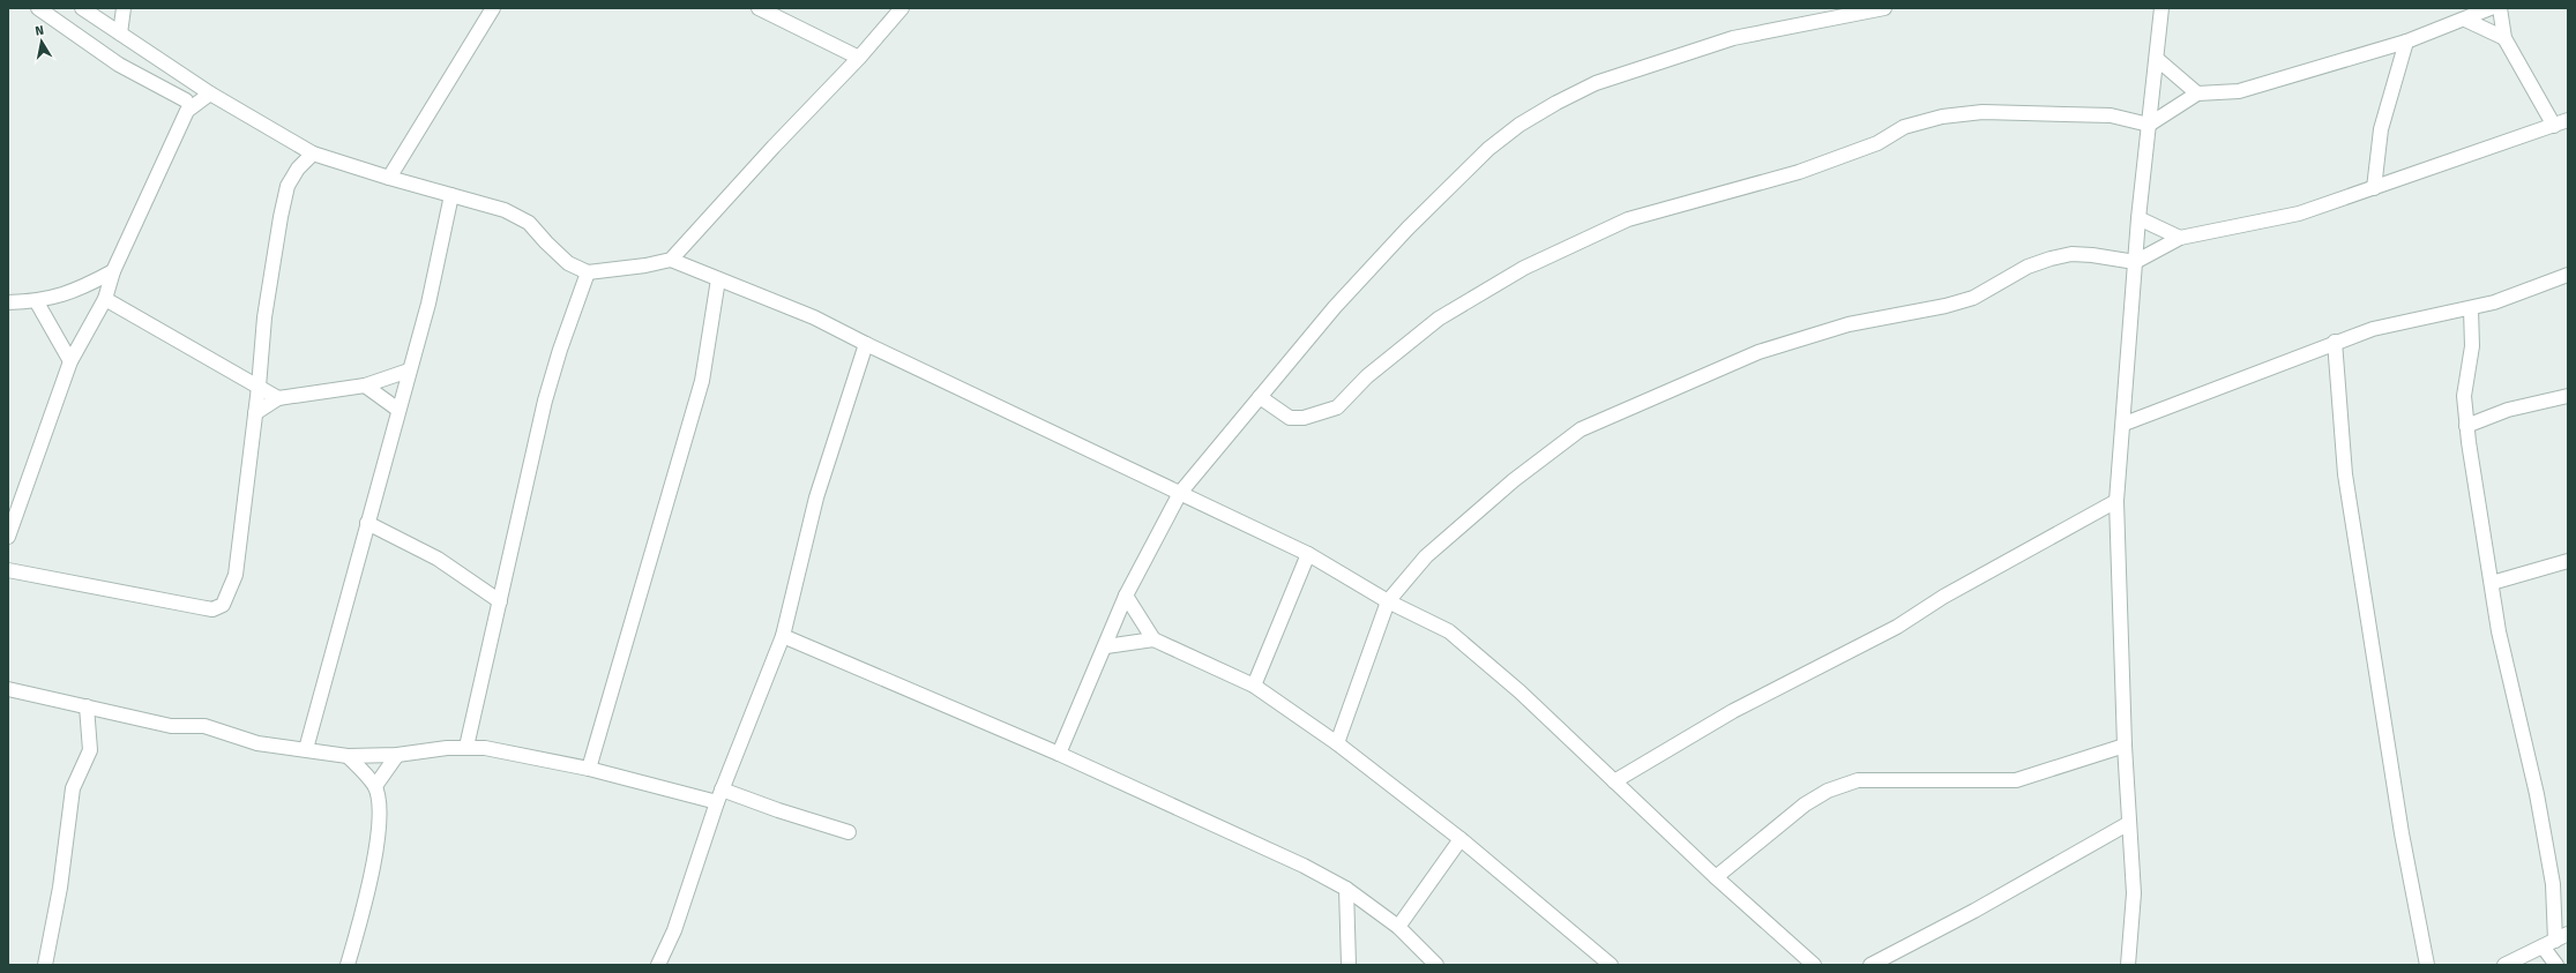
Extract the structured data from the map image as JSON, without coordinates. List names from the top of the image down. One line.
{"north":"top"}
